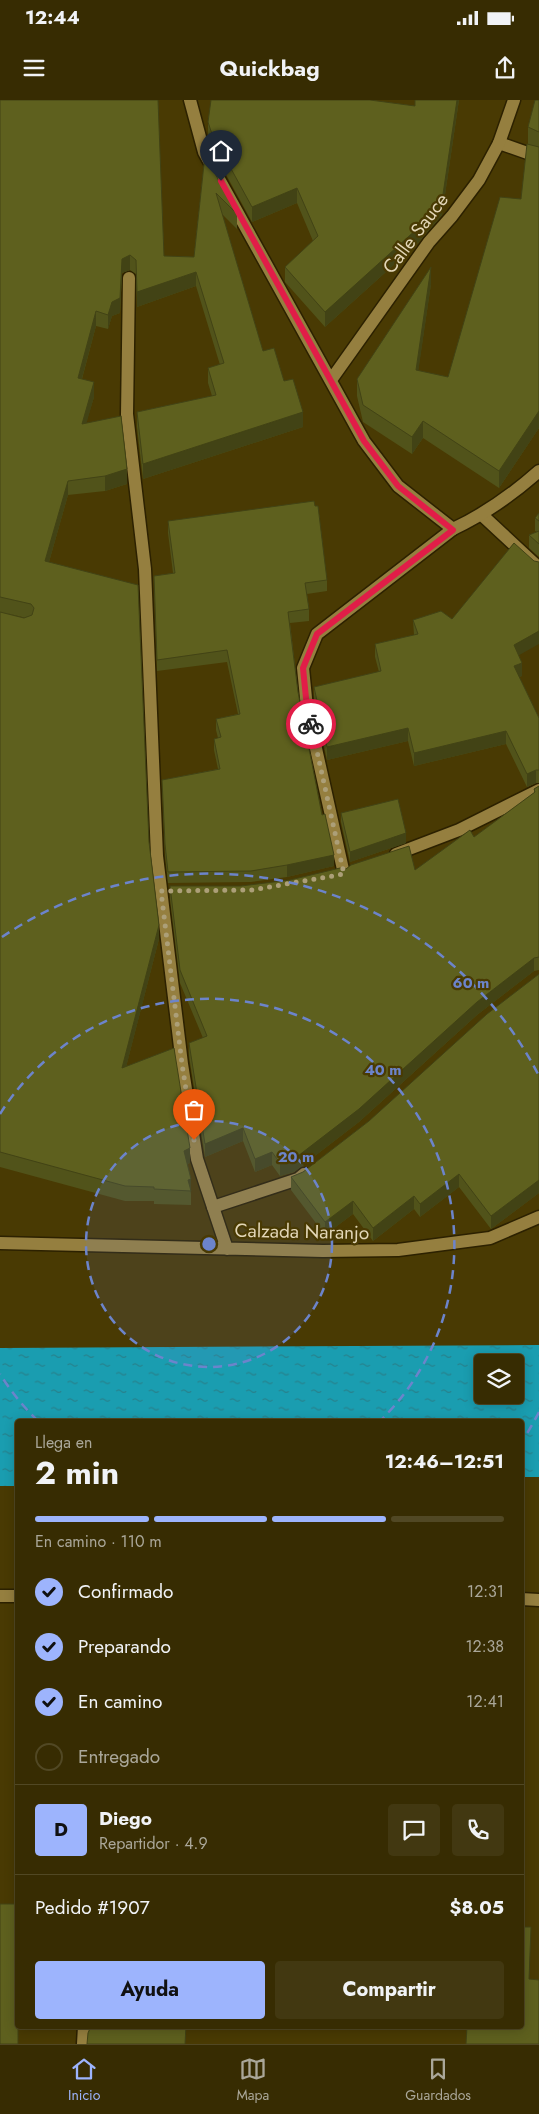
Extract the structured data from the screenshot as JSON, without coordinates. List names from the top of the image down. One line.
{"streets":{"street":["Calle Sauce","Calzada Naranjo"]},"page":{"status":"12:44","header":"Quickbag","heading":["2 min","Llega en","12:46–12:51"],"panel":["Diego","Repartidor · 4.9","Pedido #1907","$8.05"],"bar":"En camino · 110 m","list":[["Confirmado","12:31"],["Preparando","12:38"],["En camino","12:41"],"Entregado"],"round":"D","buttons":["Ayuda","Compartir"],"tabs":["Inicio","Mapa","Guardados"]},"rings":["60 m","40 m","20 m"]}
